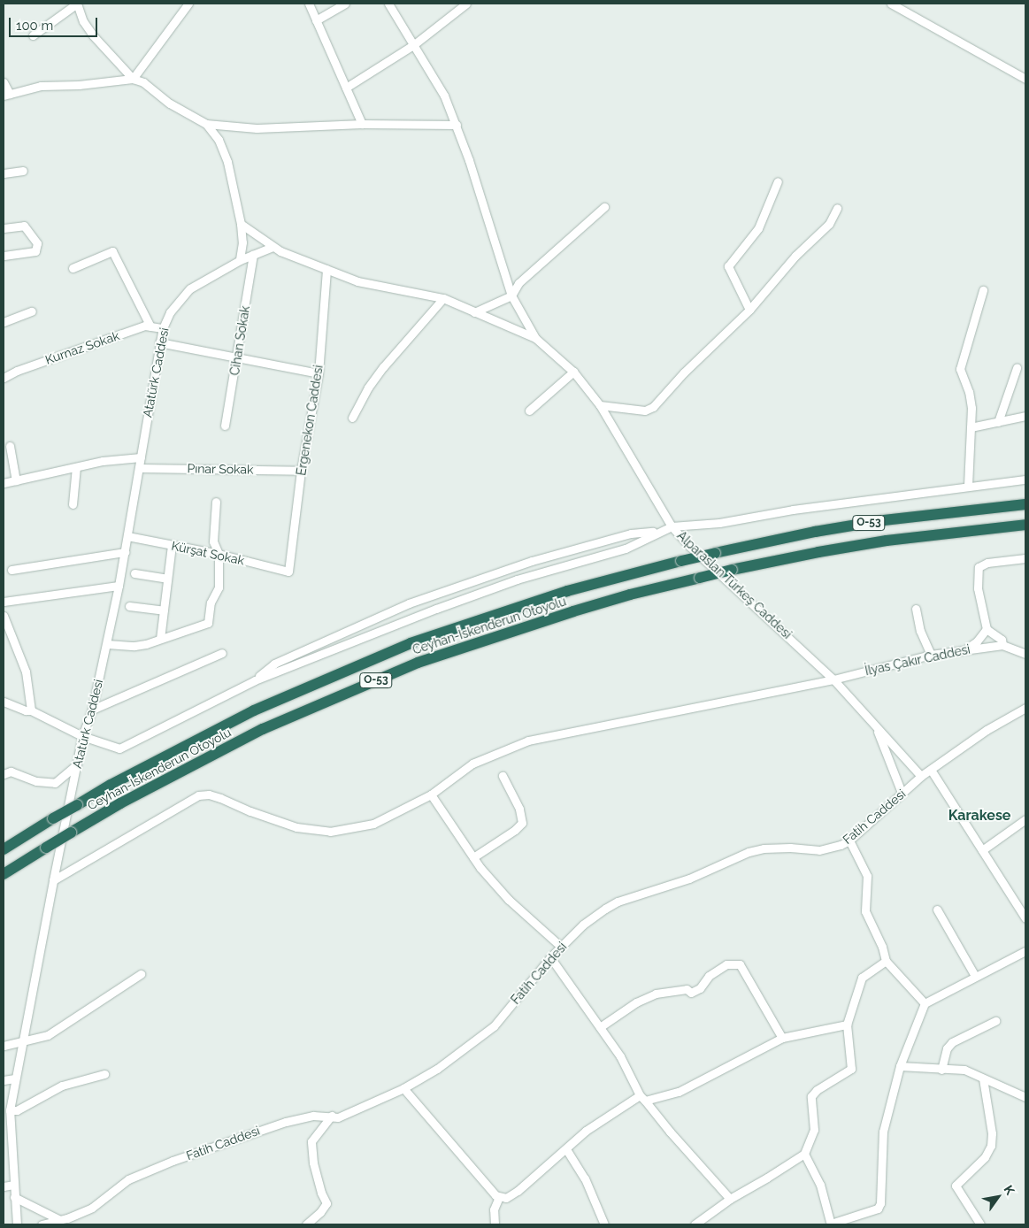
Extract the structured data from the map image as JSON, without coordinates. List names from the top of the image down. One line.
{"streets":{"highway":["O-53","Ceyhan-İskenderun Otoyolu"],"street":["Cihan Sokak","Kurnaz Sokak","Atatürk Caddesi","Ergenekon Caddesi","Pınar Sokak","Kürşat Sokak","Alparaslan Türkeş Caddesi","İlyas Çakır Caddesi","Fatih Caddesi"]},"crossings":[["Cihan Sokak","Atatürk Caddesi"],["Kurnaz Sokak","Atatürk Caddesi"],["Atatürk Caddesi","Pınar Sokak"],["Atatürk Caddesi","Kürşat Sokak"],["Atatürk Caddesi","İlyas Çakır Caddesi"],["Ergenekon Caddesi","Pınar Sokak"],["Ergenekon Caddesi","Kürşat Sokak"],["Alparaslan Türkeş Caddesi","İlyas Çakır Caddesi"],["Alparaslan Türkeş Caddesi","Fatih Caddesi"]],"districts":["Karakese"],"scale_bar":"100 m","north":"top right"}
